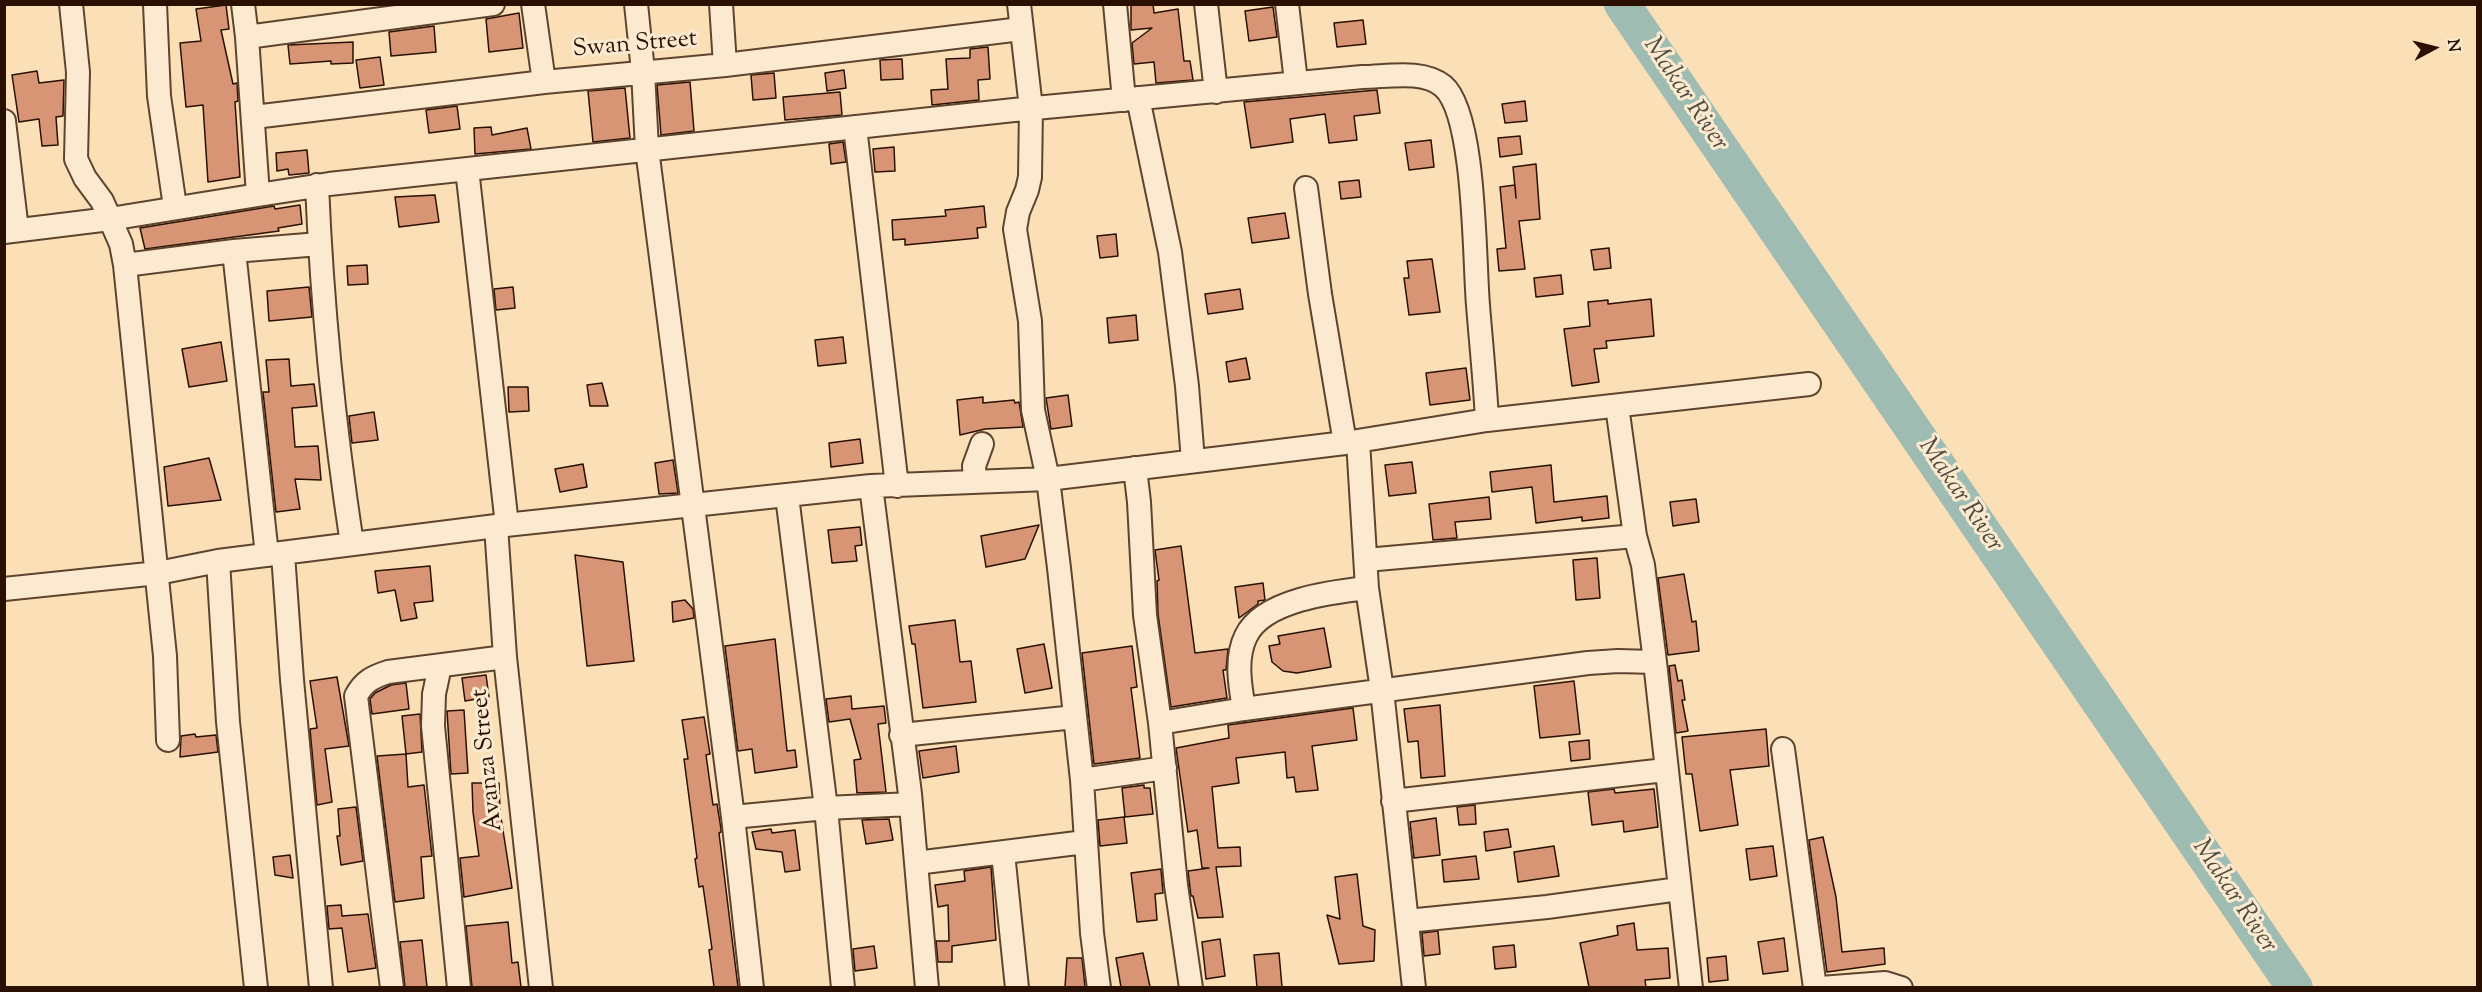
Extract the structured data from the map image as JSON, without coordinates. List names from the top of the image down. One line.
{"streets":{"street":["Swan Street","Avanza Street"]},"water":["Makar River"],"north":"right"}
